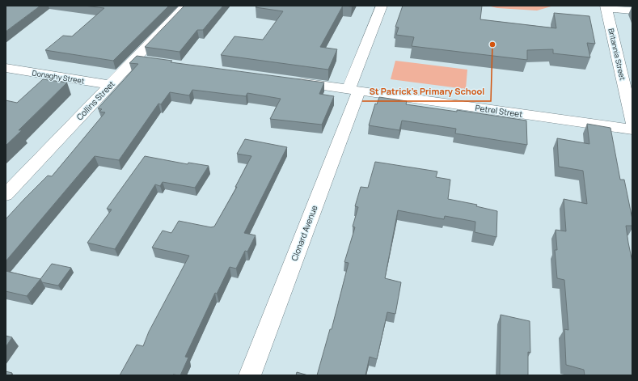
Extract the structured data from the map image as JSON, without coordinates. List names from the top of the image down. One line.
{"streets":{"street":["Britannia Street","Donaghy Street","Collins Street","Petrel Street","Clonard Avenue"]},"crossings":[["Donaghy Street","Collins Street"],["Petrel Street","Clonard Avenue"]],"places":["St Patrick's Primary School"]}
